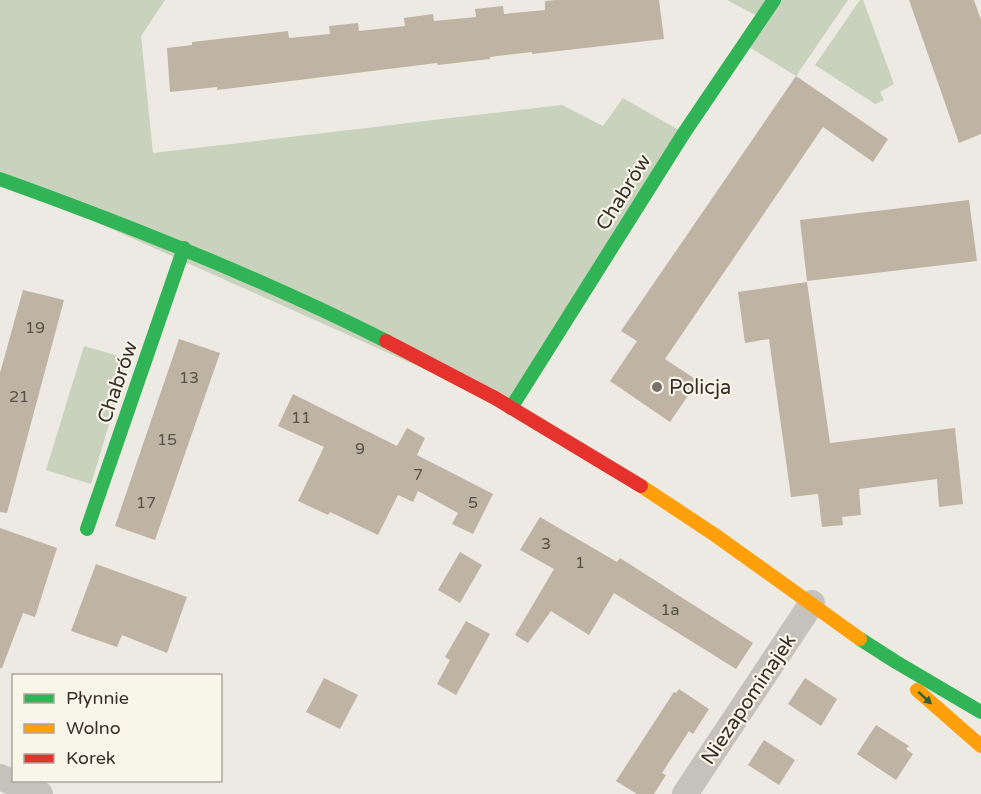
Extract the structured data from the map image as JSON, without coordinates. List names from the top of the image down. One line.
{"streets":{"street":["Chabrów","Niezapominajek"]},"places":["Policja"],"house_numbers":["19","13","21","11","15","9","7","17","5","3","1","1a"],"legend":["Płynnie","Wolno","Korek"]}
